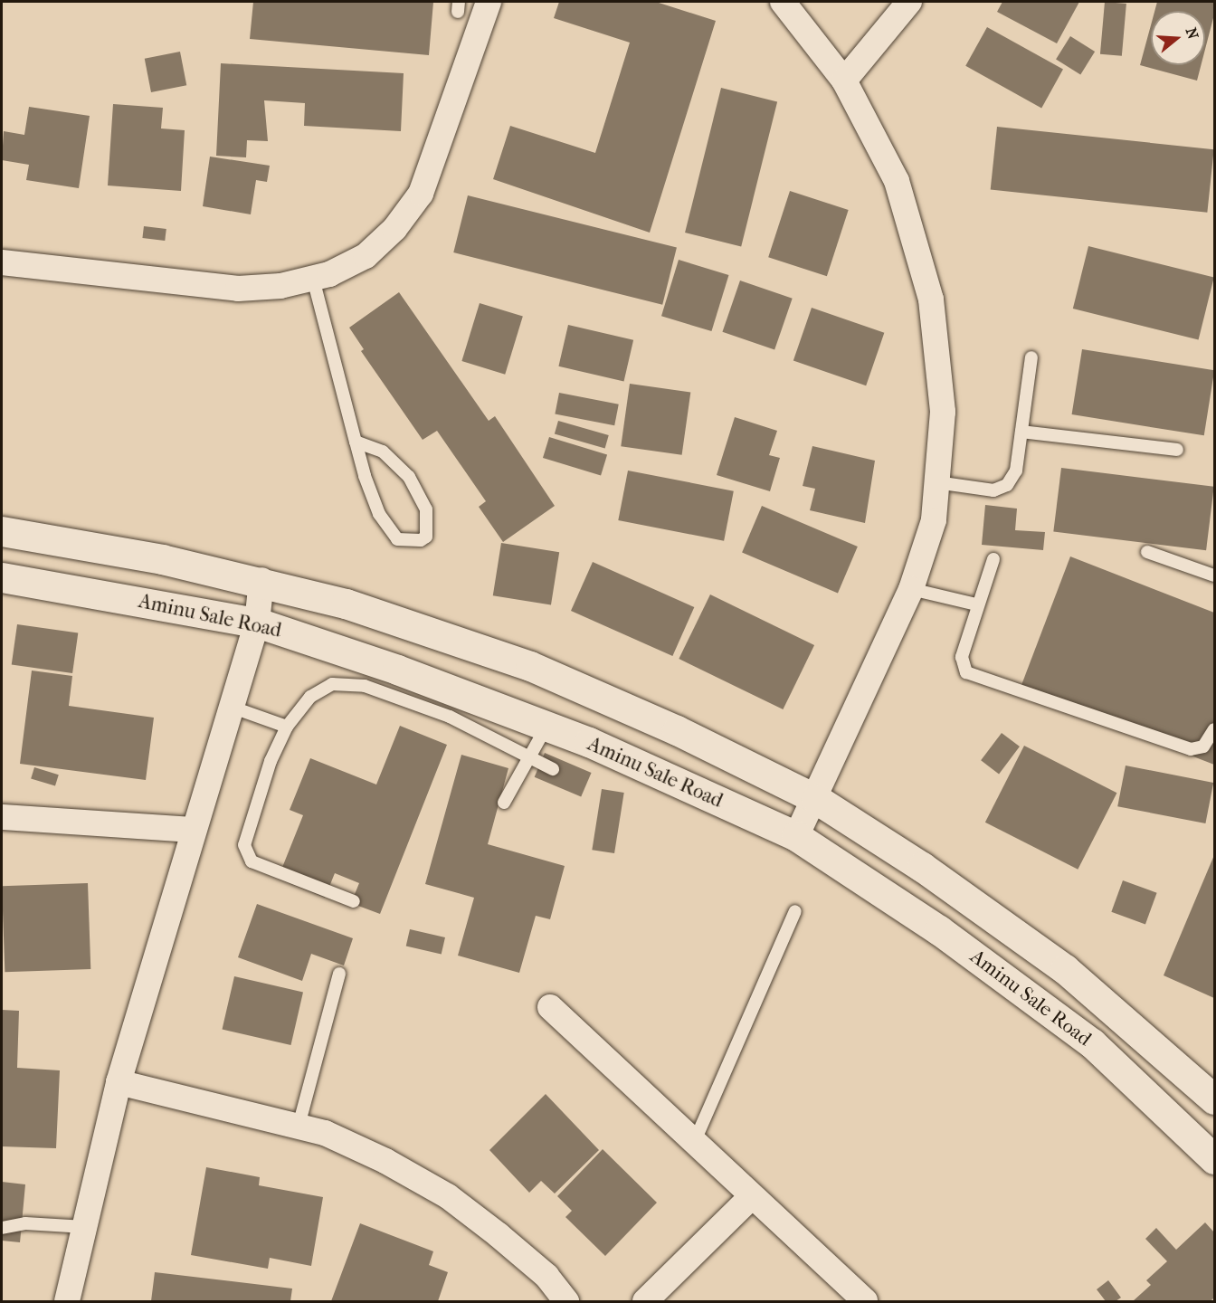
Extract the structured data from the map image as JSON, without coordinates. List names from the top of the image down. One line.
{"streets":{"street":["Aminu Sale Road"]},"north":"right"}
